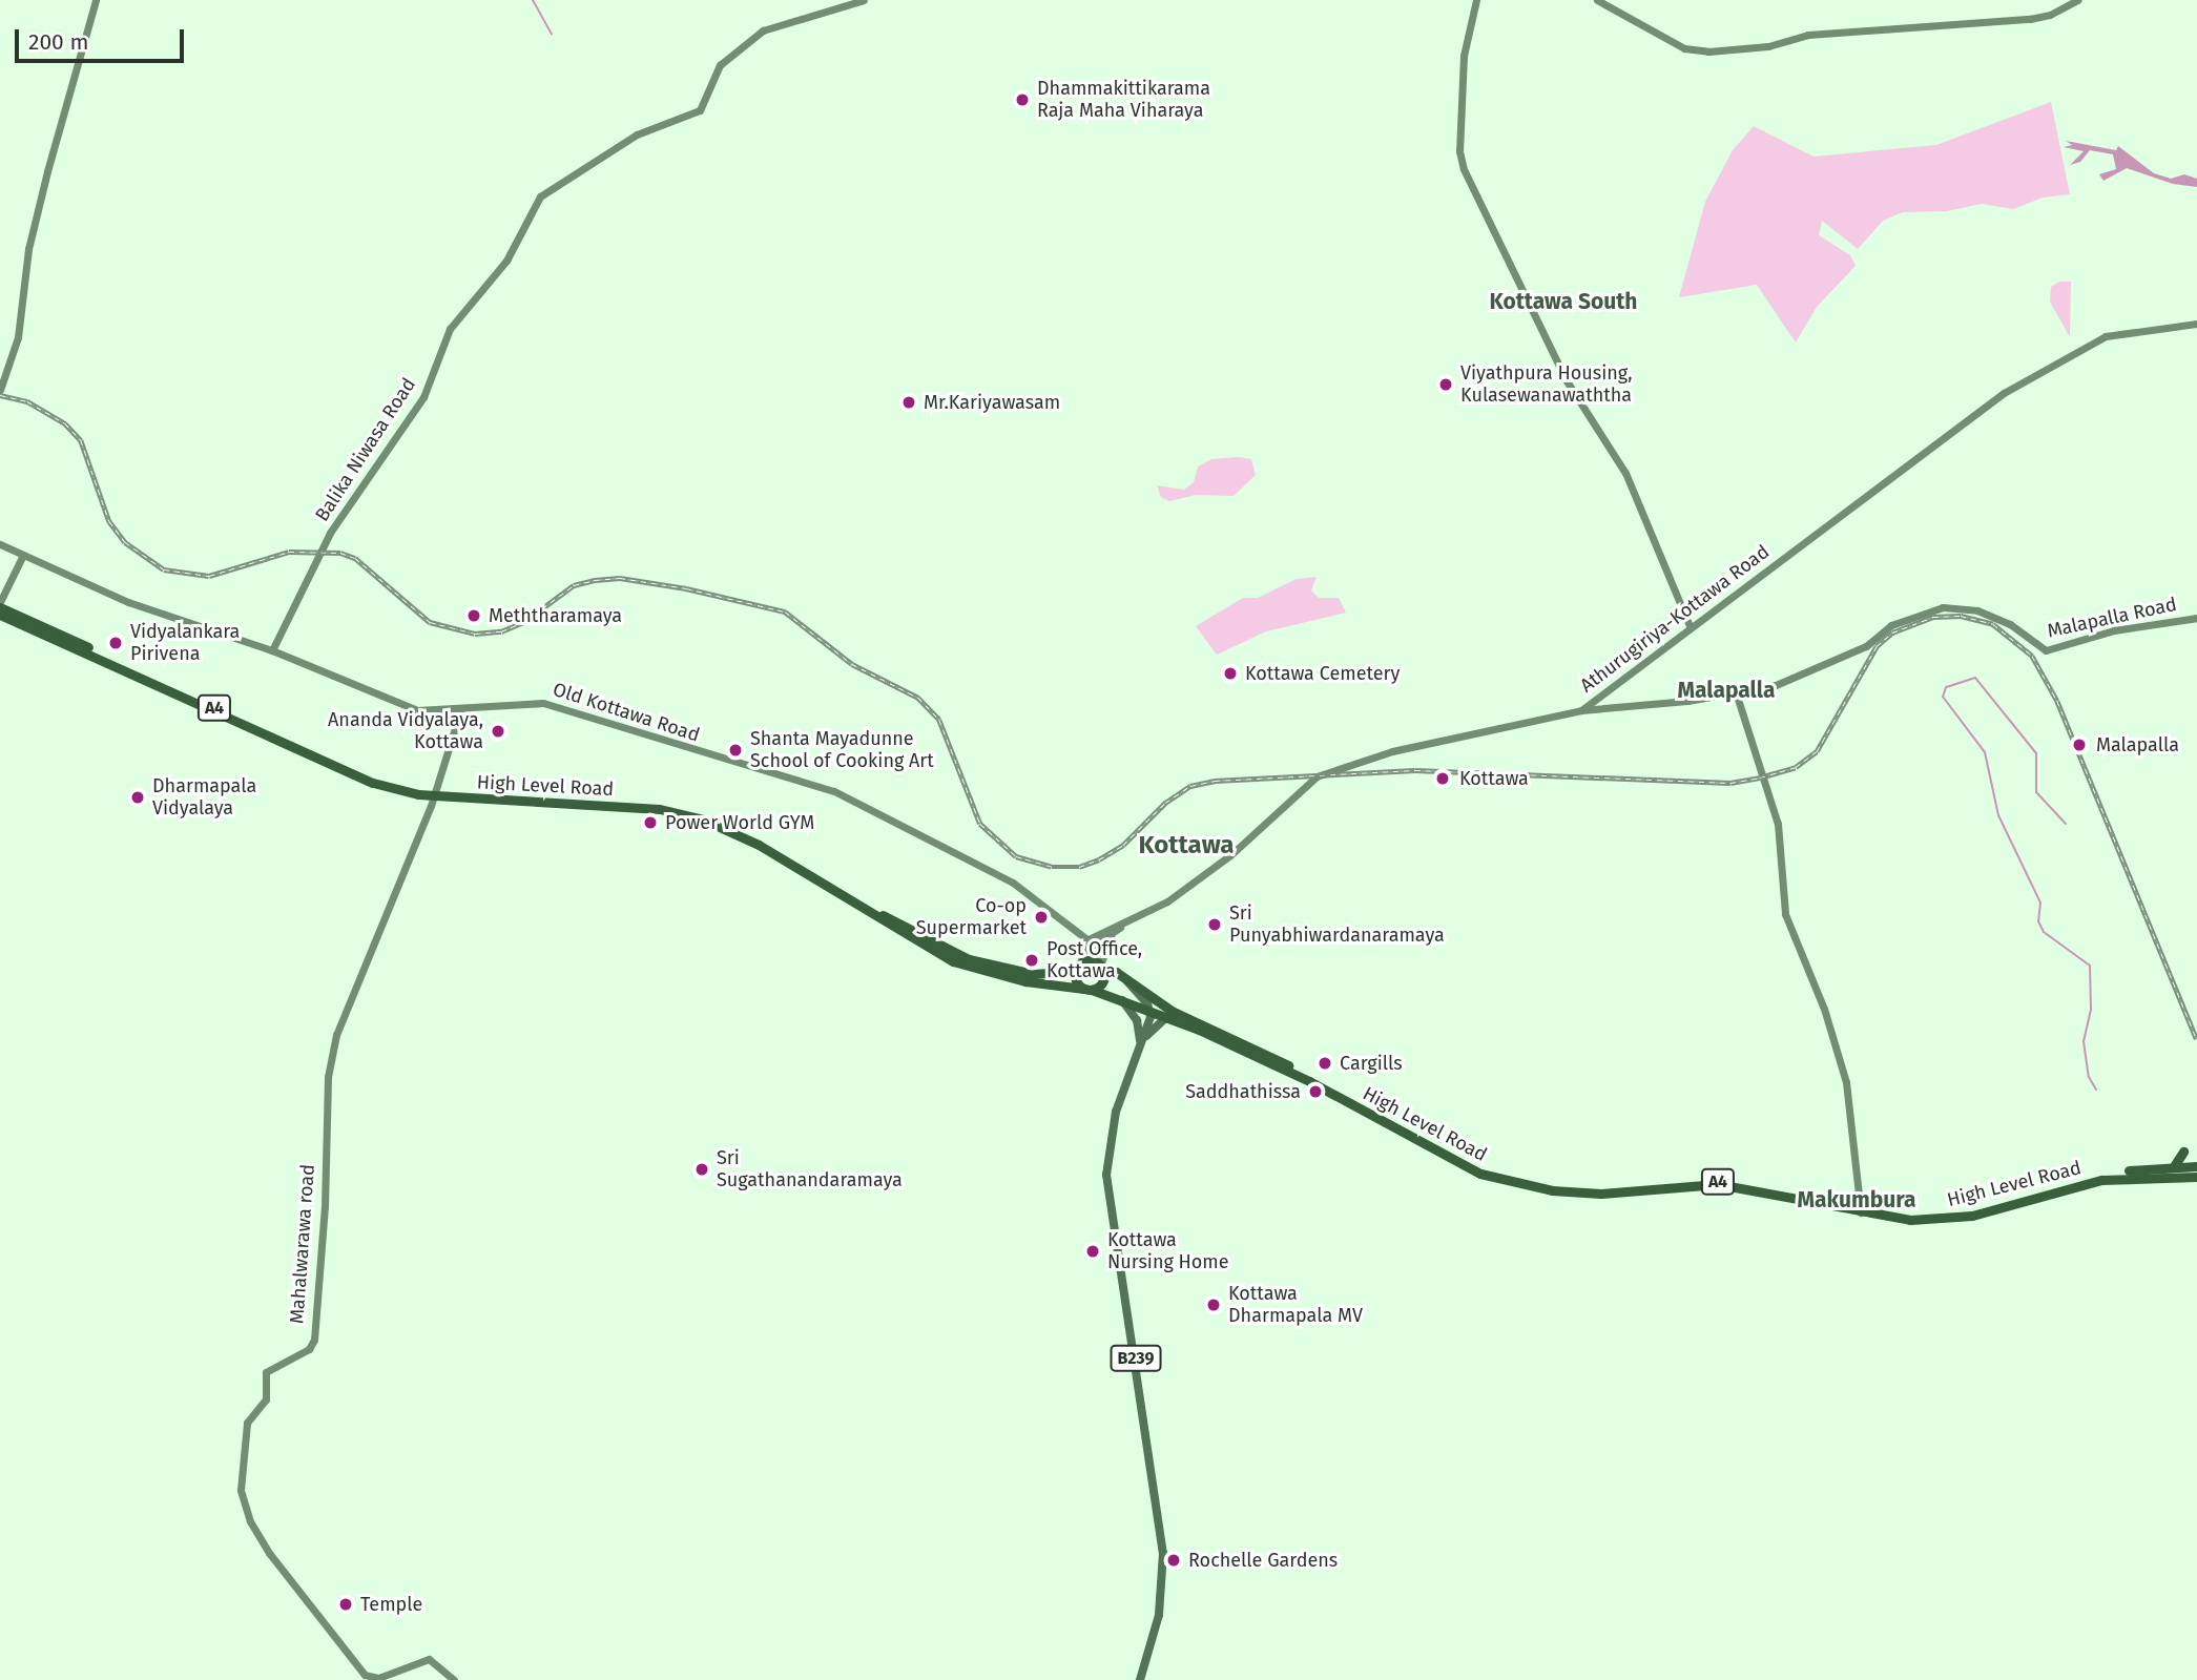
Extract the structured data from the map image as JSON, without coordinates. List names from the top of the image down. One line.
{"streets":{"highway":["A4","High Level Road"],"main road":["B239"],"street":["Balika Niwasa Road","Malapalla Road","Athurugiriya-Kottawa Road","Old Kottawa Road","Mahalwarawa road"]},"crossings":[["Balika Niwasa Road","Old Kottawa Road"],["Malapalla Road","Athurugiriya-Kottawa Road"],["Athurugiriya-Kottawa Road","Old Kottawa Road"],["Old Kottawa Road","Mahalwarawa road"],["High Level Road","Mahalwarawa road"],["High Level Road","B239"]],"districts":["Kottawa South","Malapalla","Kottawa","Makumbura"],"places":["Dhammakittikarama Raja Maha Viharaya","Viyathpura Housing, Kulasewanawaththa","Mr.Kariyawasam","Meththaramaya","Vidyalankara Pirivena","Kottawa Cemetery","Ananda Vidyalaya, Kottawa","Malapalla","Shanta Mayadunne School of Cooking Art","Kottawa","Dharmapala Vidyalaya","Power World GYM","Co-op Supermarket","Sri Punyabhiwardanaramaya","Post Office, Kottawa","Cargills","Saddhathissa","Sri Sugathanandaramaya","Kottawa Nursing Home","Kottawa Dharmapala MV","Rochelle Gardens","Temple"],"scale_bar":"200 m"}
